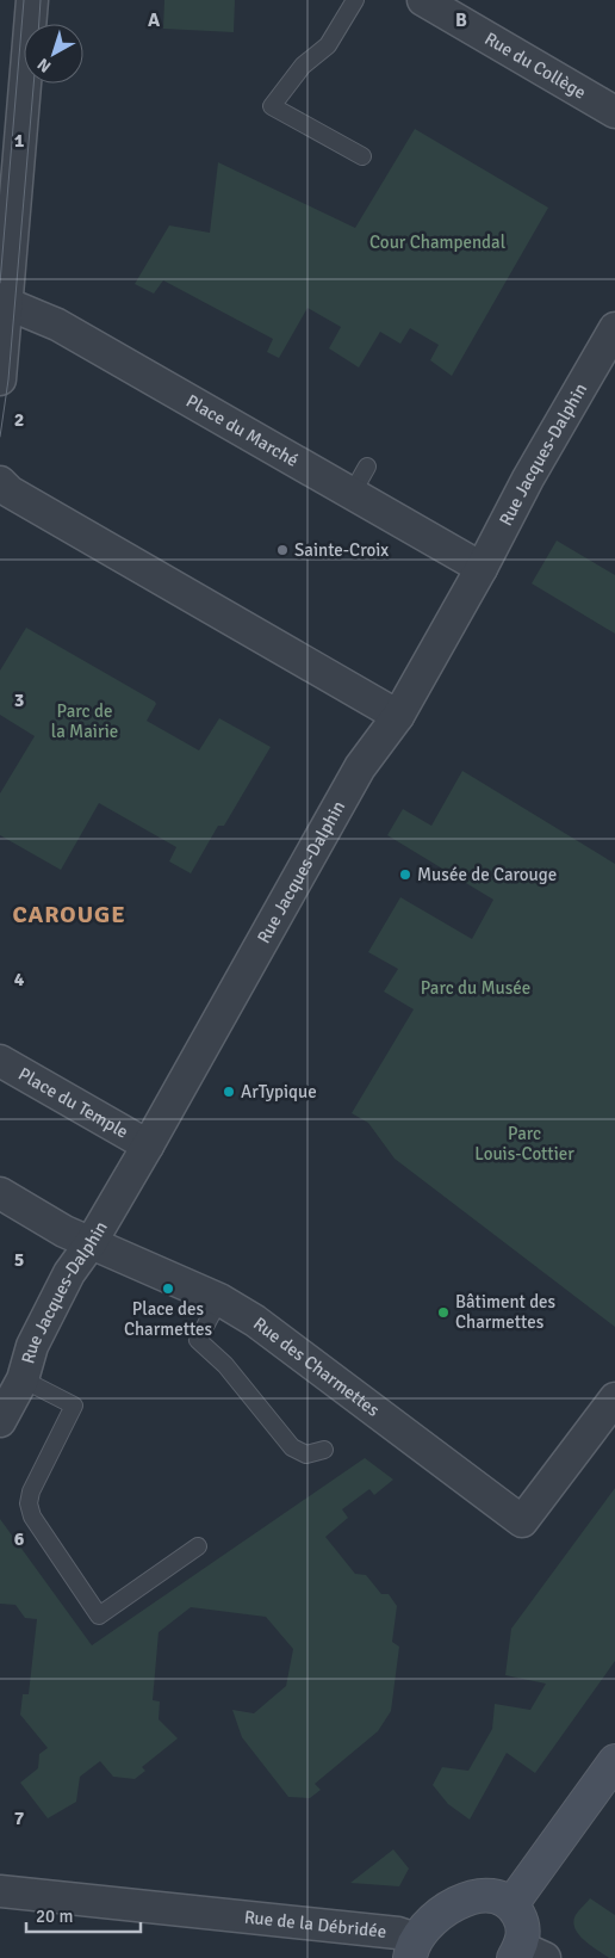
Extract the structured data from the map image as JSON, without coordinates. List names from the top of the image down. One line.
{"streets":{"street":["Rue du Collège","Place du Marché","Rue Jacques-Dalphin","Place du Temple","Rue des Charmettes","Rue de la Débridée"]},"crossings":[["Place du Marché","Rue Jacques-Dalphin"],["Rue Jacques-Dalphin","Place du Temple"],["Rue Jacques-Dalphin","Rue des Charmettes"]],"districts":["CAROUGE"],"parks":["Cour Champendal","Parc de la Mairie","Parc du Musée","Parc Louis-Cottier"],"places":["Sainte-Croix","Musée de Carouge","ArTypique","Place des Charmettes","Bâtiment des Charmettes"],"scale_bar":"20 m","north":"bottom left","grid":{"columns":["A","B"],"rows":["1","2","3","4","5","6","7"]}}
